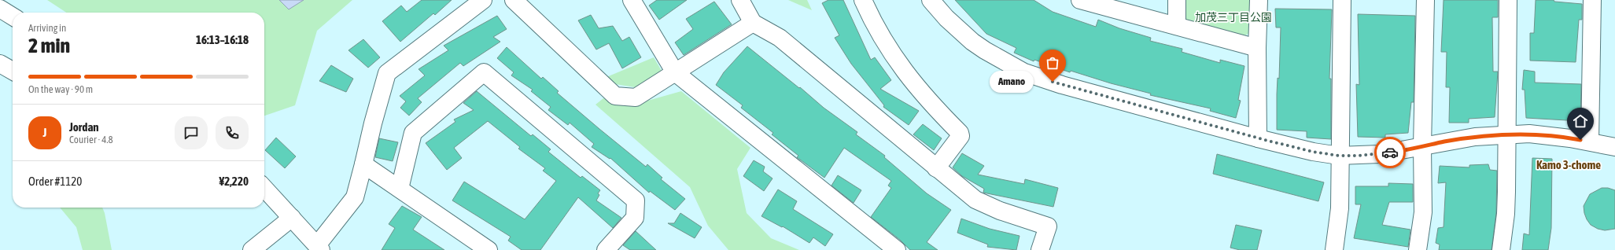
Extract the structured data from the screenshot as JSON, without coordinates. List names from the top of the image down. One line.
{"districts":["Kamo 3-chome"],"parks":["加茂三丁目公園"],"places":["Amano"],"page":{"heading":["2 min","Arriving in","16:13–16:18"],"panel":["Jordan","Courier · 4.8","Order #1120","¥2,220"],"bar":"On the way · 90 m","bubble":"Amano","round":"J"}}
